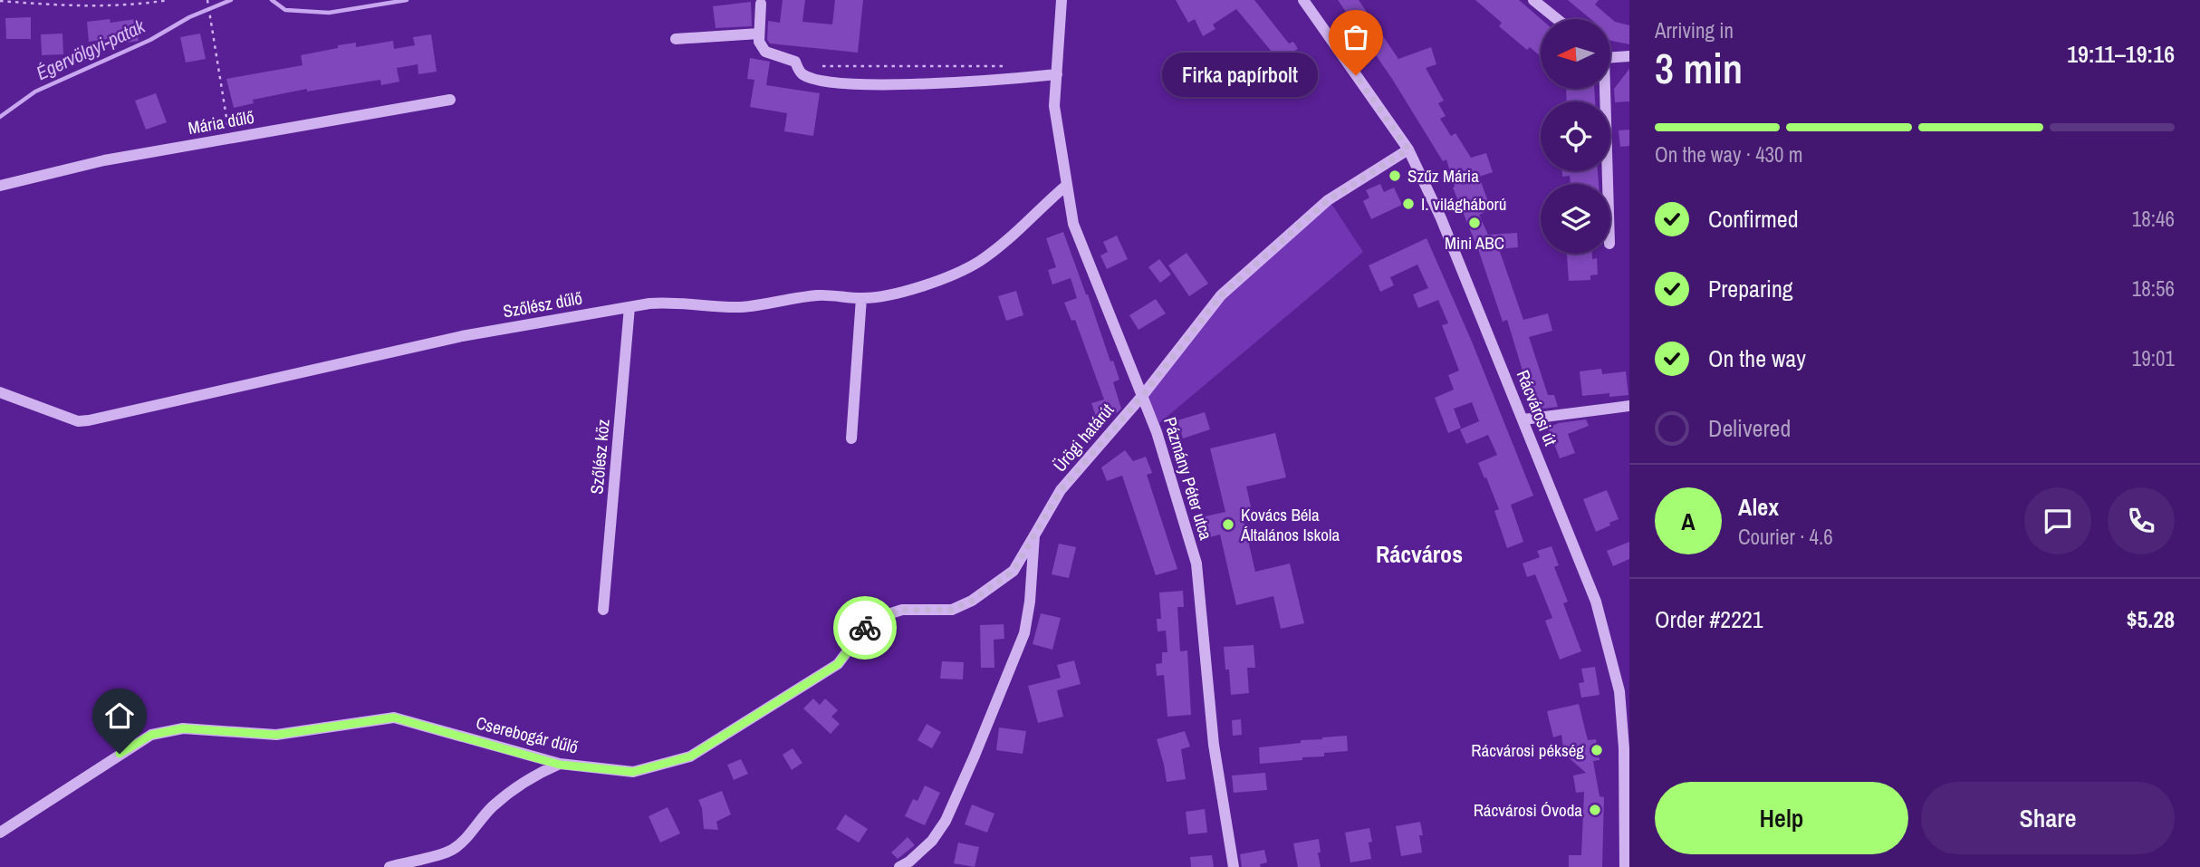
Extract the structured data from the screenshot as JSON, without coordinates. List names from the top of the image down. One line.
{"streets":{"street":["Mária dűlő","Szőlész dűlő","Rácvárosi út","Ürögi határút","Szőlész köz","Pázmány Péter utca","Cserebogár dűlő"]},"crossings":[["Szőlész dűlő","Szőlész köz"],["Szőlész dűlő","Pázmány Péter utca"],["Rácvárosi út","Ürögi határút"],["Ürögi határút","Pázmány Péter utca"],["Ürögi határút","Cserebogár dűlő"]],"districts":["Rácváros"],"water":["Égervölgyi-patak"],"places":["Firka papírbolt","Szűz Mária","I. világháború","Mini ABC","Kovács Béla Általános Iskola","Rácvárosi pékség","Rácvárosi Óvoda"],"north":"left","page":{"heading":["3 min","Arriving in","19:11–19:16"],"panel":["Alex","Courier · 4.6","Order #2221","$5.28"],"bubble":"Firka papírbolt","bar":"On the way · 430 m","list":[["Confirmed","18:46"],["Preparing","18:56"],["On the way","19:01"],"Delivered"],"round":"A","buttons":["Help","Share"]}}
